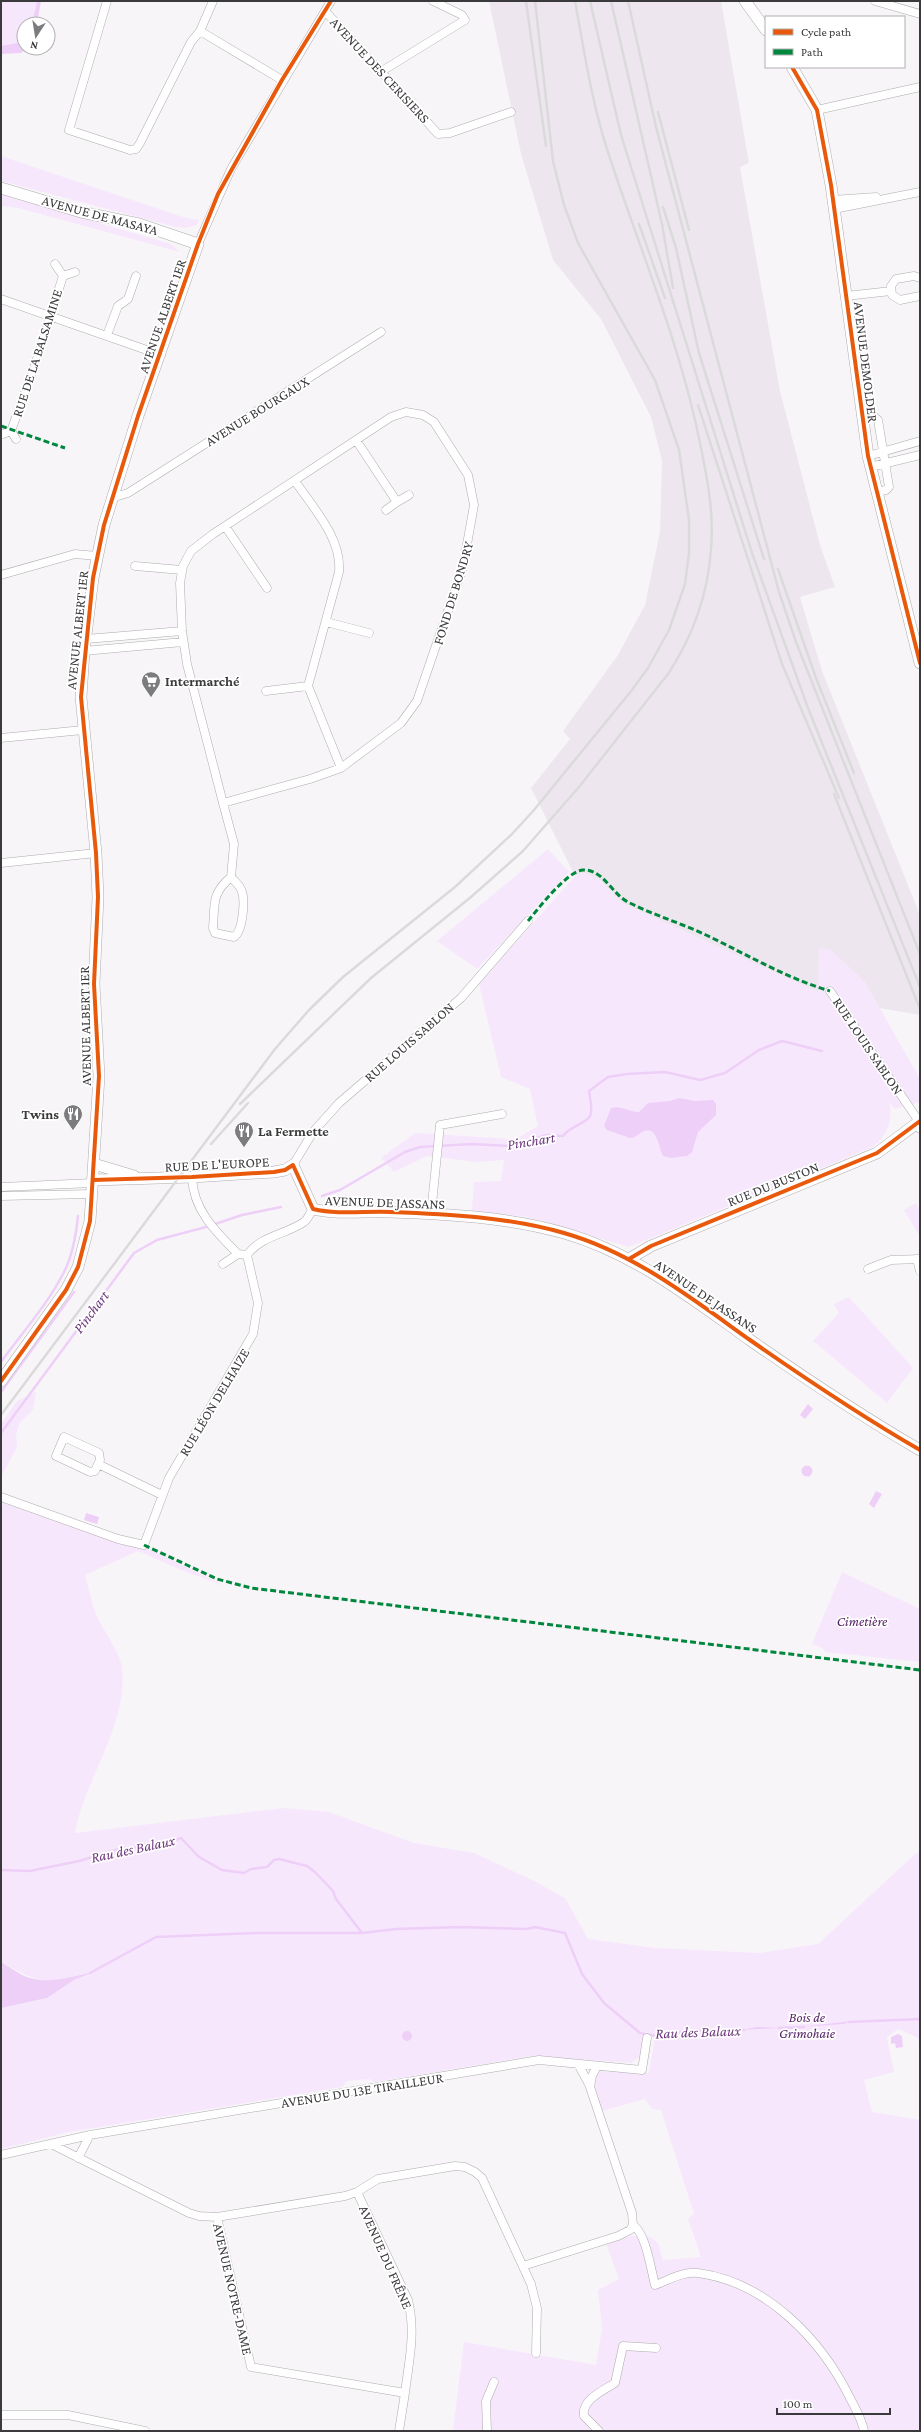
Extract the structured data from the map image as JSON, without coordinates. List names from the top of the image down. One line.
{"streets":{"street":["AVENUE DES CERISIERS","AVENUE DE MASAYA","AVENUE ALBERT 1ER","RUE DE LA BALSAMINE","AVENUE DEMOLDER","AVENUE BOURGAUX","FOND DE BONDRY","RUE LOUIS SABLON","RUE DE L'EUROPE","RUE DU BUSTON","AVENUE DE JASSANS","RUE LÉON DELHAIZE","AVENUE DU 13E TIRAILLEUR","AVENUE DU FRÊNE","AVENUE NOTRE-DAME"]},"crossings":[["AVENUE DES CERISIERS","AVENUE ALBERT 1ER"],["AVENUE DE MASAYA","AVENUE ALBERT 1ER"],["AVENUE ALBERT 1ER","AVENUE BOURGAUX"],["AVENUE ALBERT 1ER","RUE DE L'EUROPE"],["RUE LOUIS SABLON","RUE DE L'EUROPE"],["RUE LOUIS SABLON","RUE DU BUSTON"],["RUE DU BUSTON","AVENUE DE JASSANS"],["AVENUE DU 13E TIRAILLEUR","AVENUE NOTRE-DAME"],["AVENUE DU FRÊNE","AVENUE NOTRE-DAME"]],"water":["Pinchart","Rau des Balaux"],"parks":["Cimetière","Bois de Grimohaie"],"places":{"supermarket":["Intermarché"],"restaurant":["Twins","La Fermette"]},"legend":["Cycle path","Path"],"scale_bar":"100 m","north":"bottom"}
